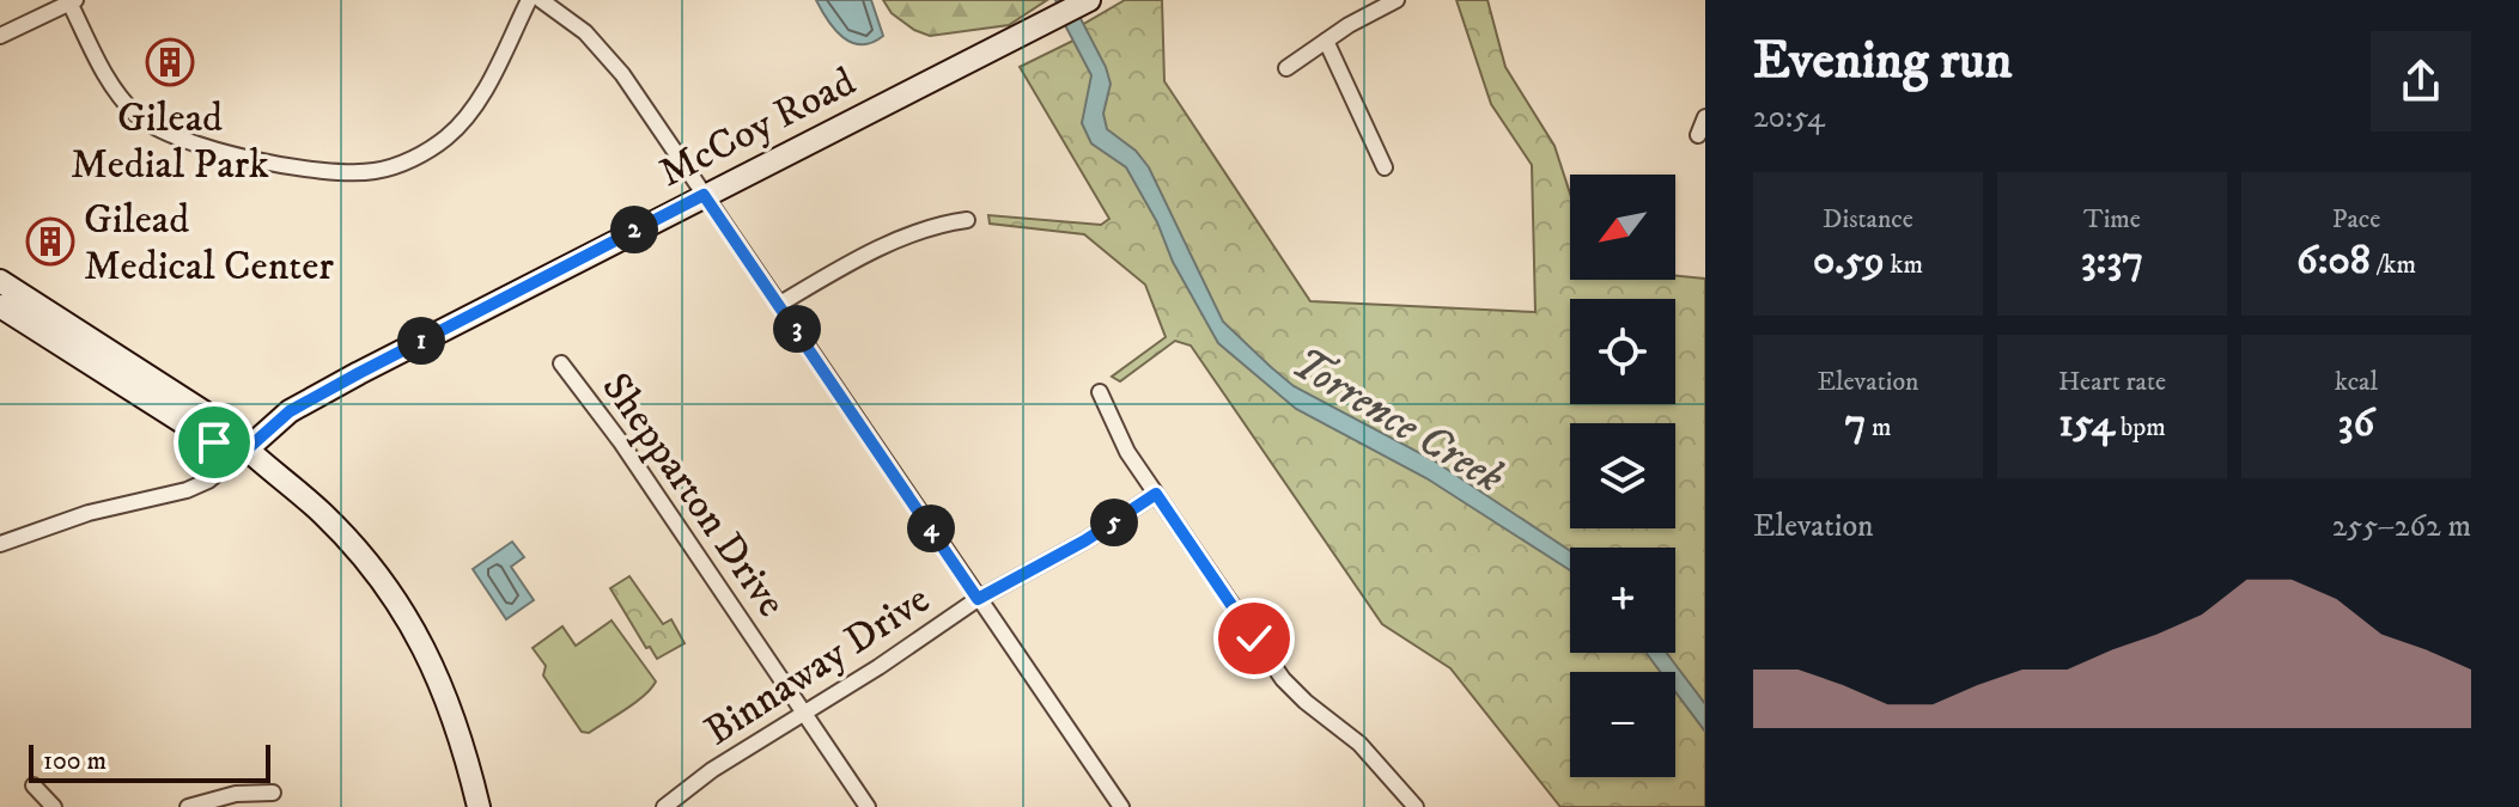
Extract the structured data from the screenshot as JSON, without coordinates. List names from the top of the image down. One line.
{"streets":{"main road":["McCoy Road"],"street":["Shepparton Drive","Binnaway Drive"]},"crossings":[["Shepparton Drive","Binnaway Drive"]],"water":["Torrence Creek"],"places":{"building":["Gilead Medial Park","Gilead Medical Center"]},"scale_bar":"100 m","north":"bottom left","page":{"heading":["Evening run","20:54"],"stats":[["Distance","0.59 km"],["Time","3:37"],["Pace","6:08 /km"],["Elevation","7 m"],["Heart rate","154 bpm"],["kcal","36"]],"map_buttons":["+","−"],"pins":["2","3","1","5","4"],"chart":["Elevation","255–262 m"],"scale":"100 m"}}
